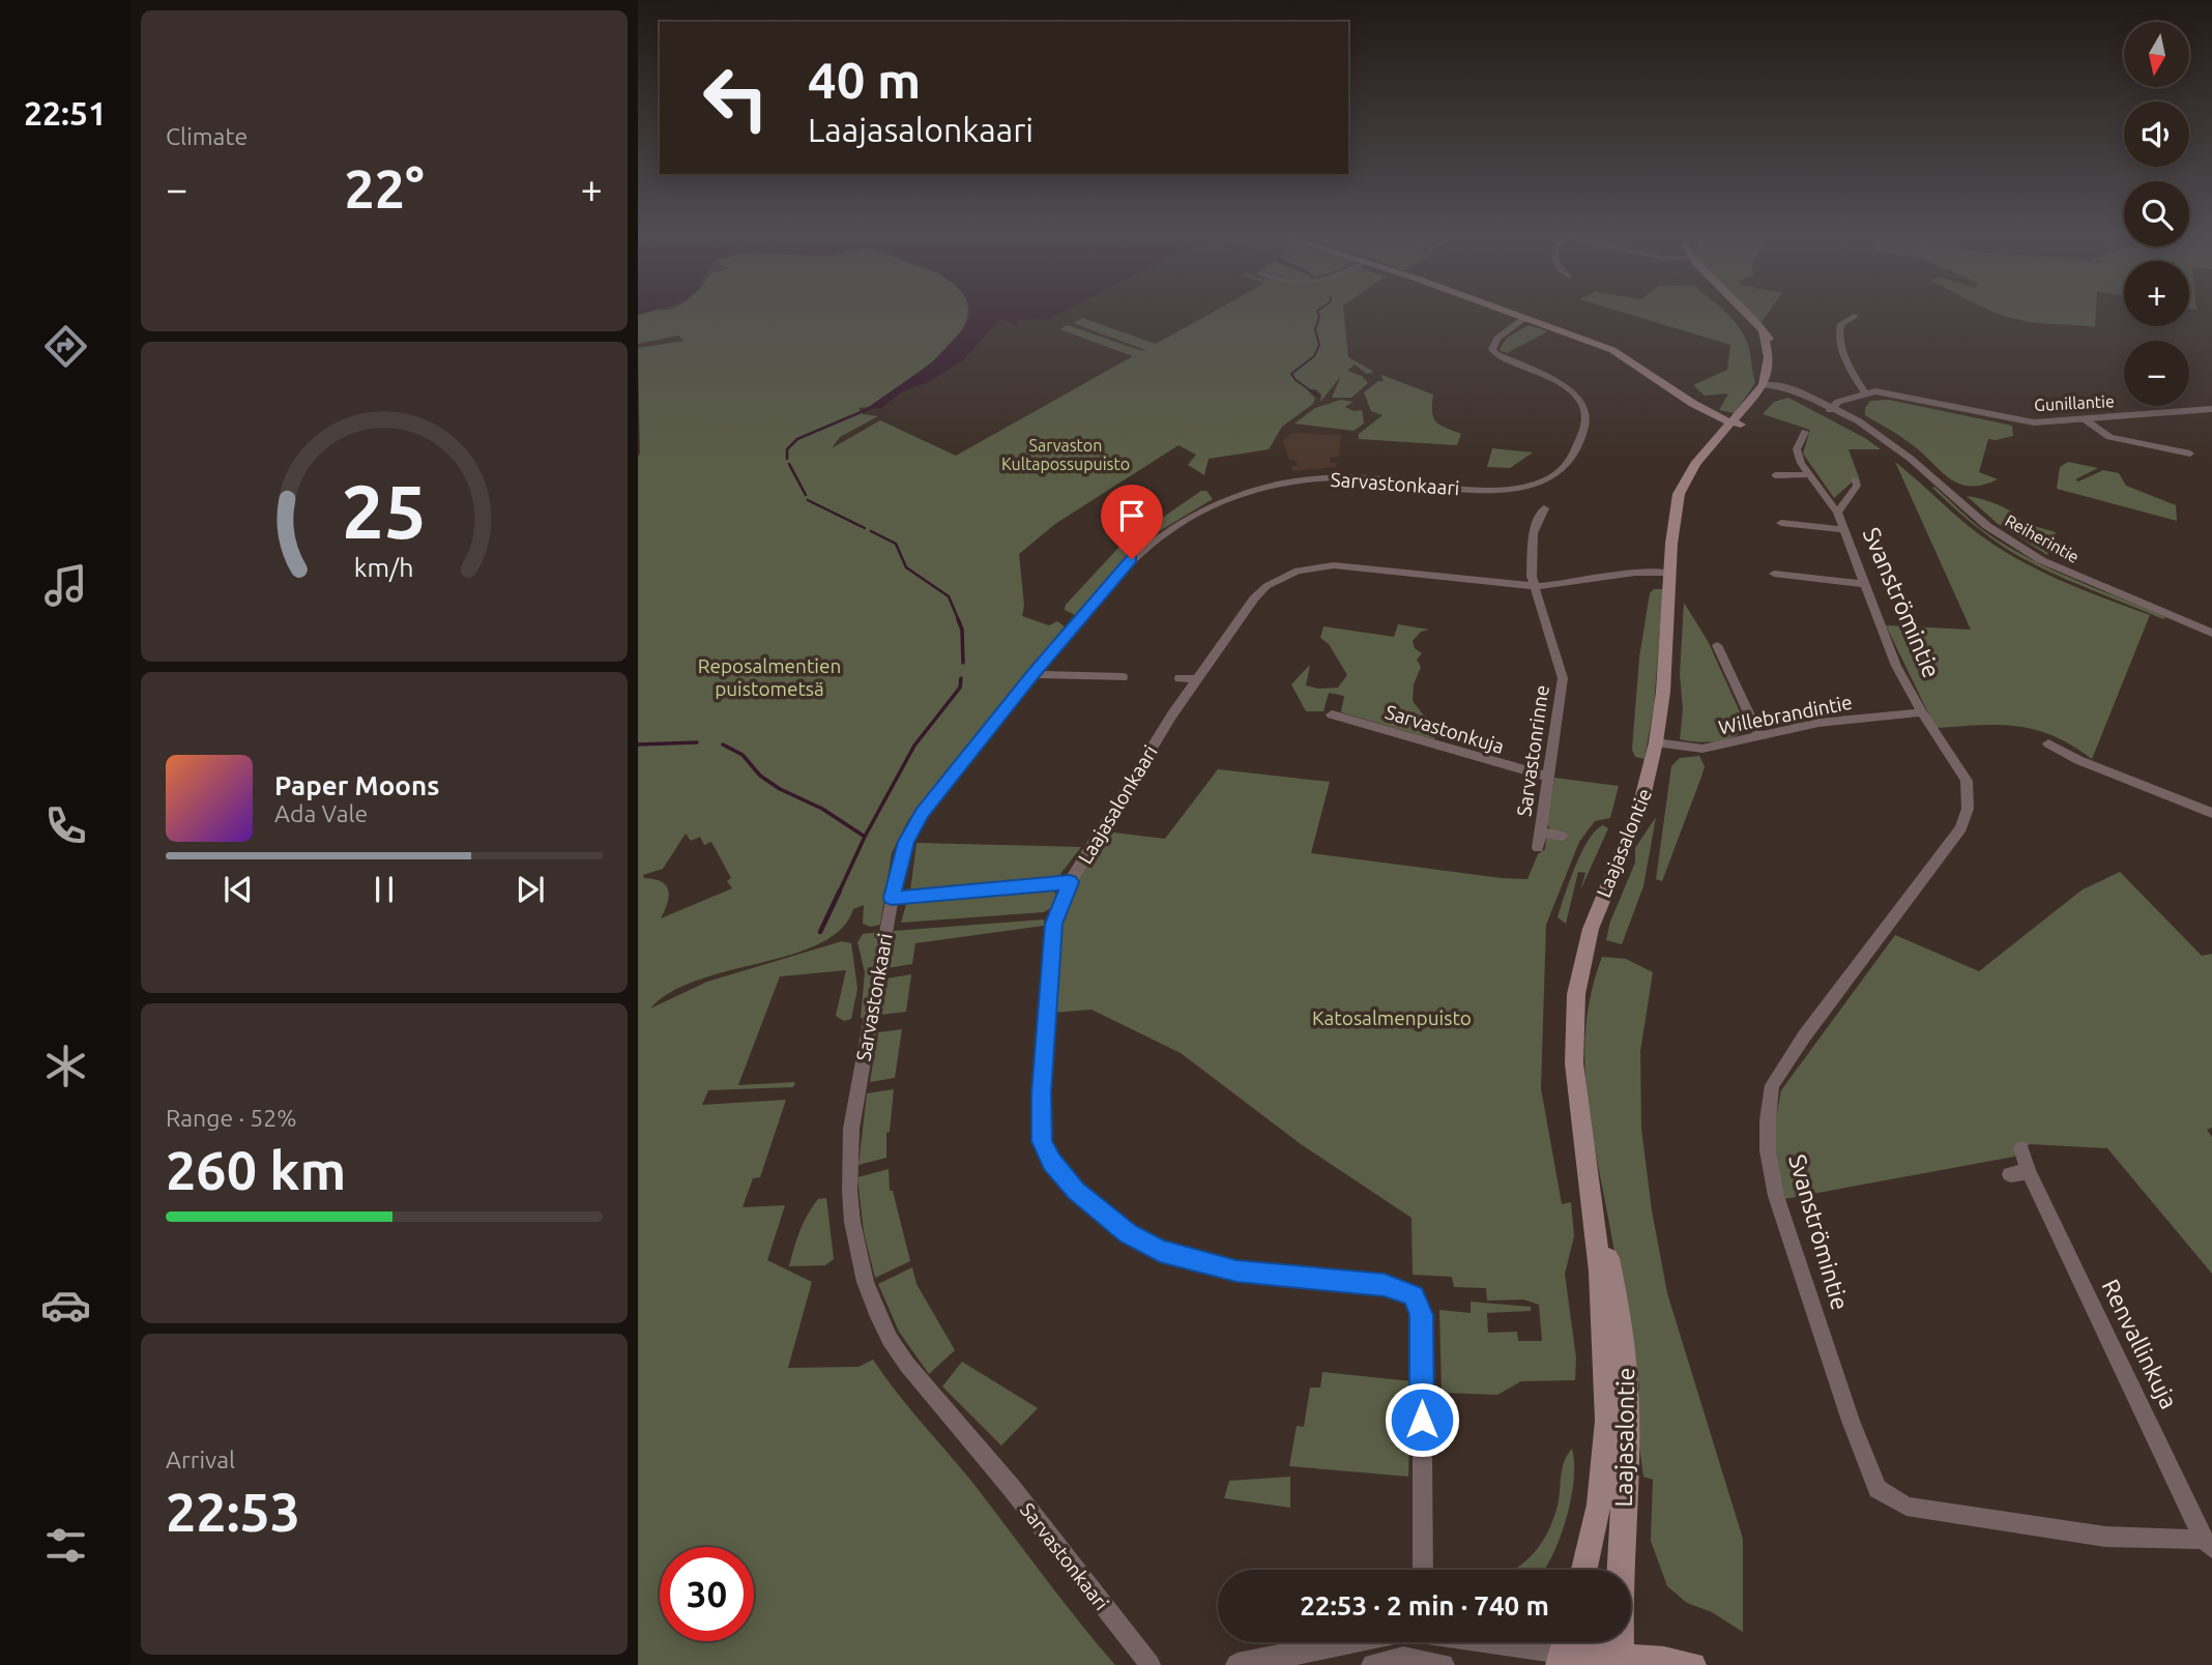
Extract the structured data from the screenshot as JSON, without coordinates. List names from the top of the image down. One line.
{"streets":{"main road":["Laajasalontie"],"street":["Gunillantie","Sarvastonkaari","Reiherintie","Svanströmintie","Willebrandintie","Sarvastonkuja","Sarvastonrinne","Laajasalonkaari","Renvallinkuja"]},"crossings":[["Gunillantie","Reiherintie"],["Reiherintie","Laajasalontie"],["Svanströmintie","Willebrandintie"],["Svanströmintie","Renvallinkuja"],["Willebrandintie","Laajasalontie"],["Sarvastonkuja","Sarvastonrinne"],["Sarvastonrinne","Laajasalonkaari"],["Laajasalonkaari","Laajasalontie"]],"parks":["Sarvaston Kultapossupuisto","Reposalmentien puistometsä","Katosalmenpuisto"],"north":"bottom","page":{"tabs":"22:51","tile":["Climate",["Range · 52%","260 km"],["Arrival","22:53"]],"map_buttons":["+","−"],"turn":["40 m","Laajasalonkaari"],"heat":["−","22°","+"],"song":["Paper Moons","Ada Vale"],"limit":"30","trip":"22:53 · 2 min · 740 m","gauge":["25","km/h"]}}
